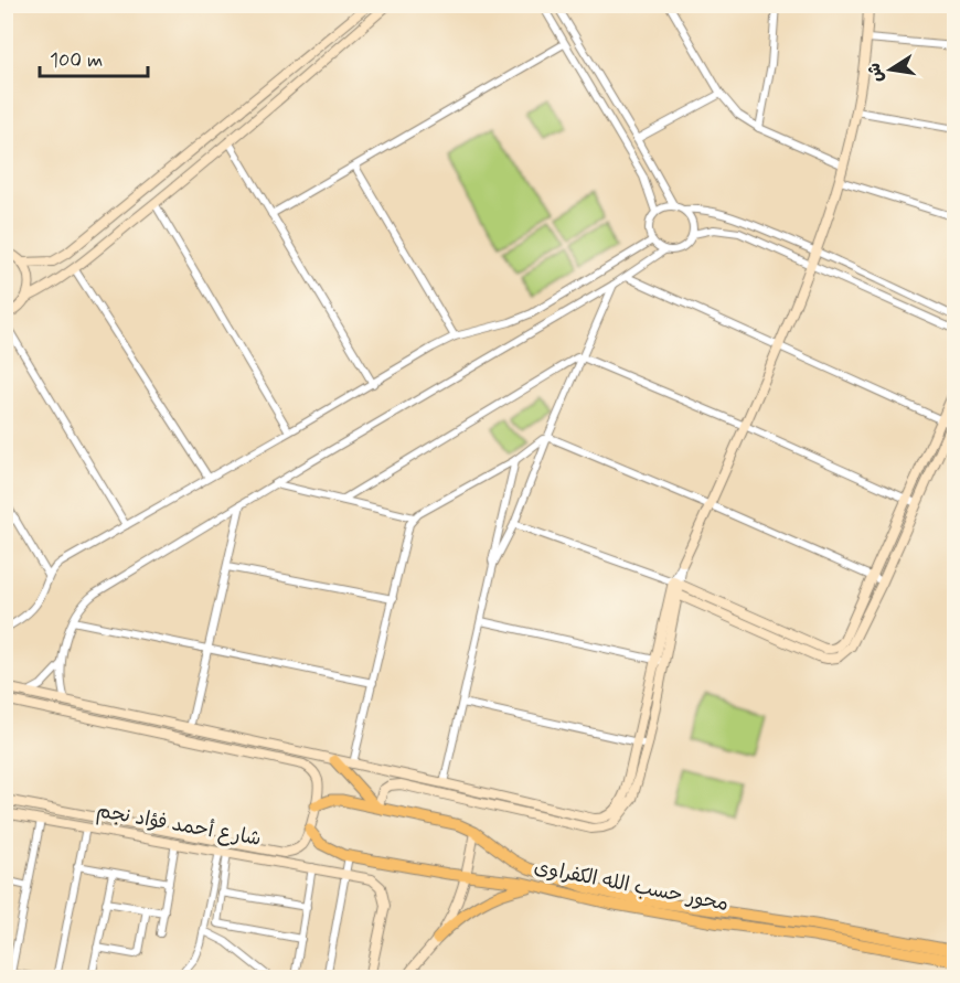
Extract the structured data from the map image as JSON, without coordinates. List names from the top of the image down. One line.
{"streets":{"main road":["محور حسب الله الكفراوى"],"street":["شارع أحمد فؤاد نجم"]},"crossings":[["شارع أحمد فؤاد نجم","محور حسب الله الكفراوى"]],"scale_bar":"100 m","north":"left"}
